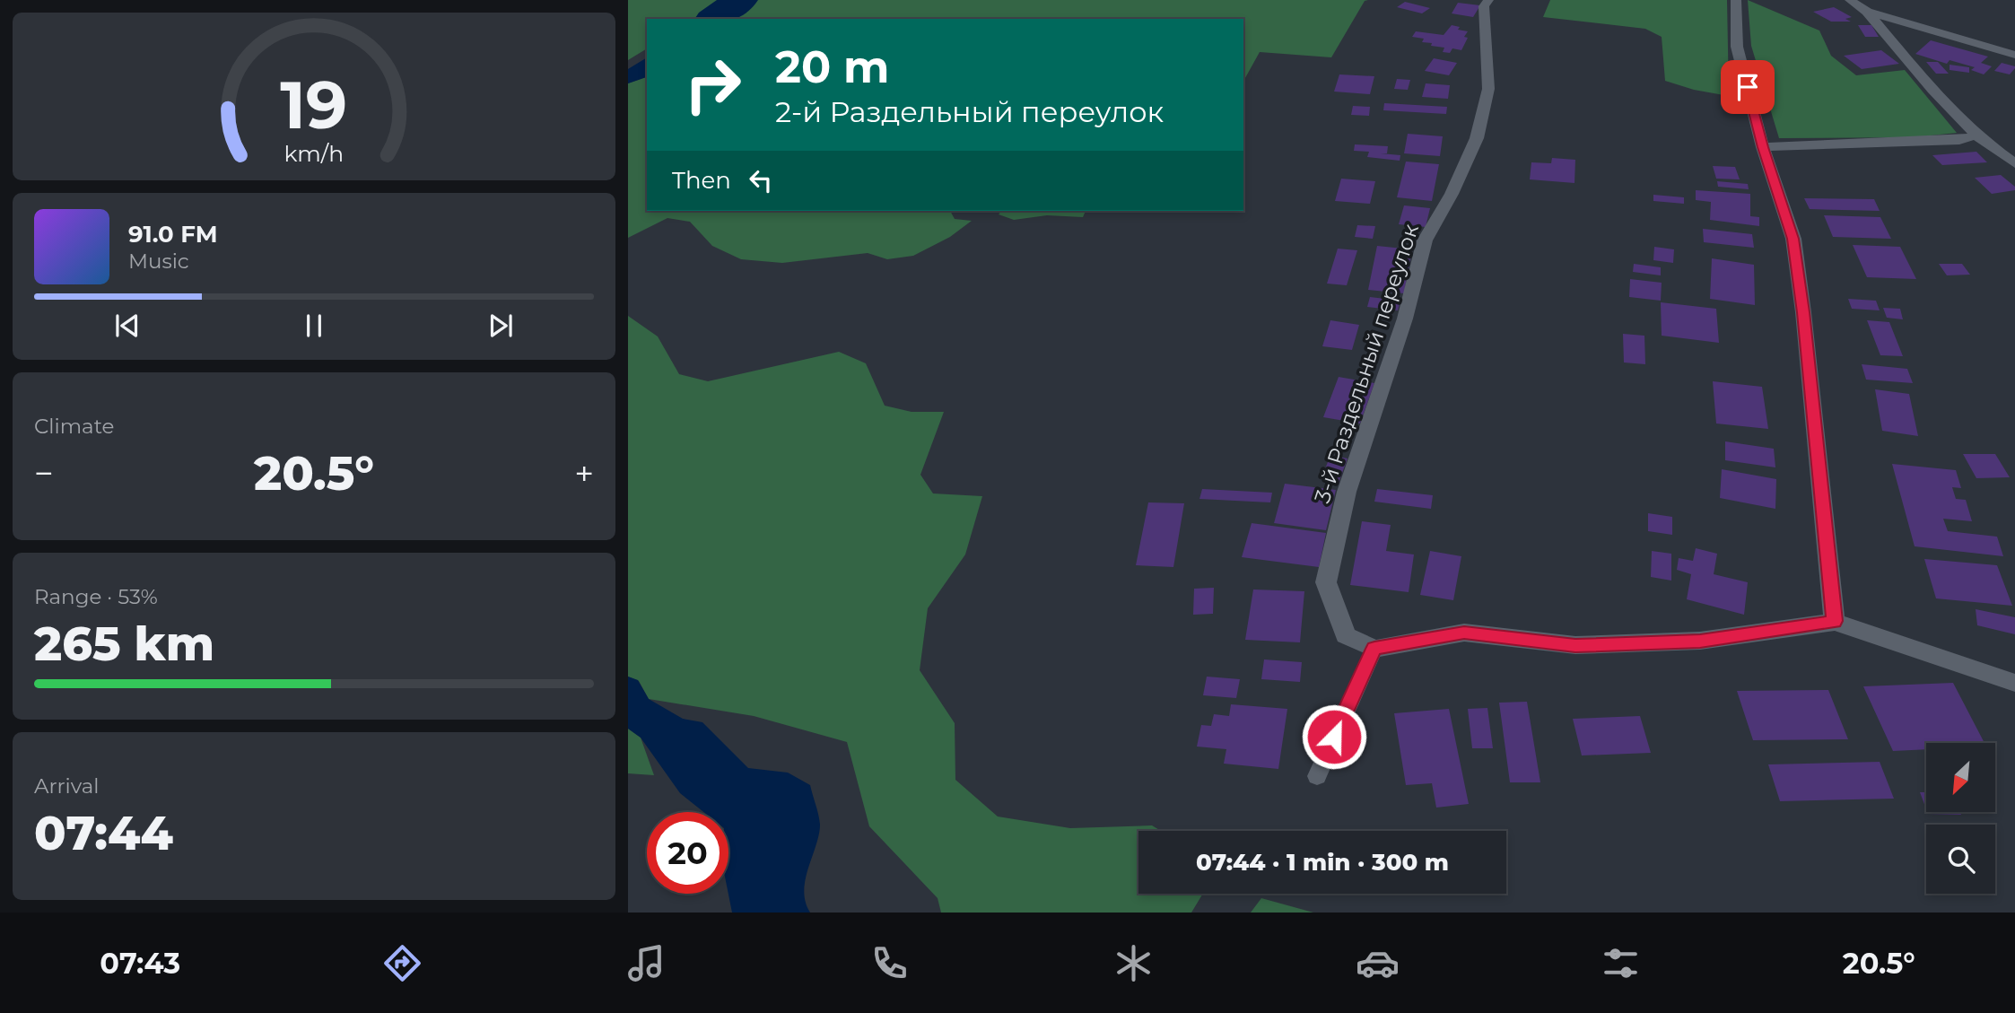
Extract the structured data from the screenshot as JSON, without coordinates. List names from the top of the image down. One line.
{"streets":{"street":["3-й Раздельный переулок"]},"north":"bottom left","page":{"turn":["20 m","2-й Раздельный переулок"],"then":"Then","song":["91.0 FM","Music"],"tile":["Climate",["Range · 53%","265 km"],["Arrival","07:44"]],"heat":["−","20.5°","+"],"limit":"20","trip":"07:44 · 1 min · 300 m","tabs":["07:43","20.5°"],"gauge":["19","km/h"]}}
